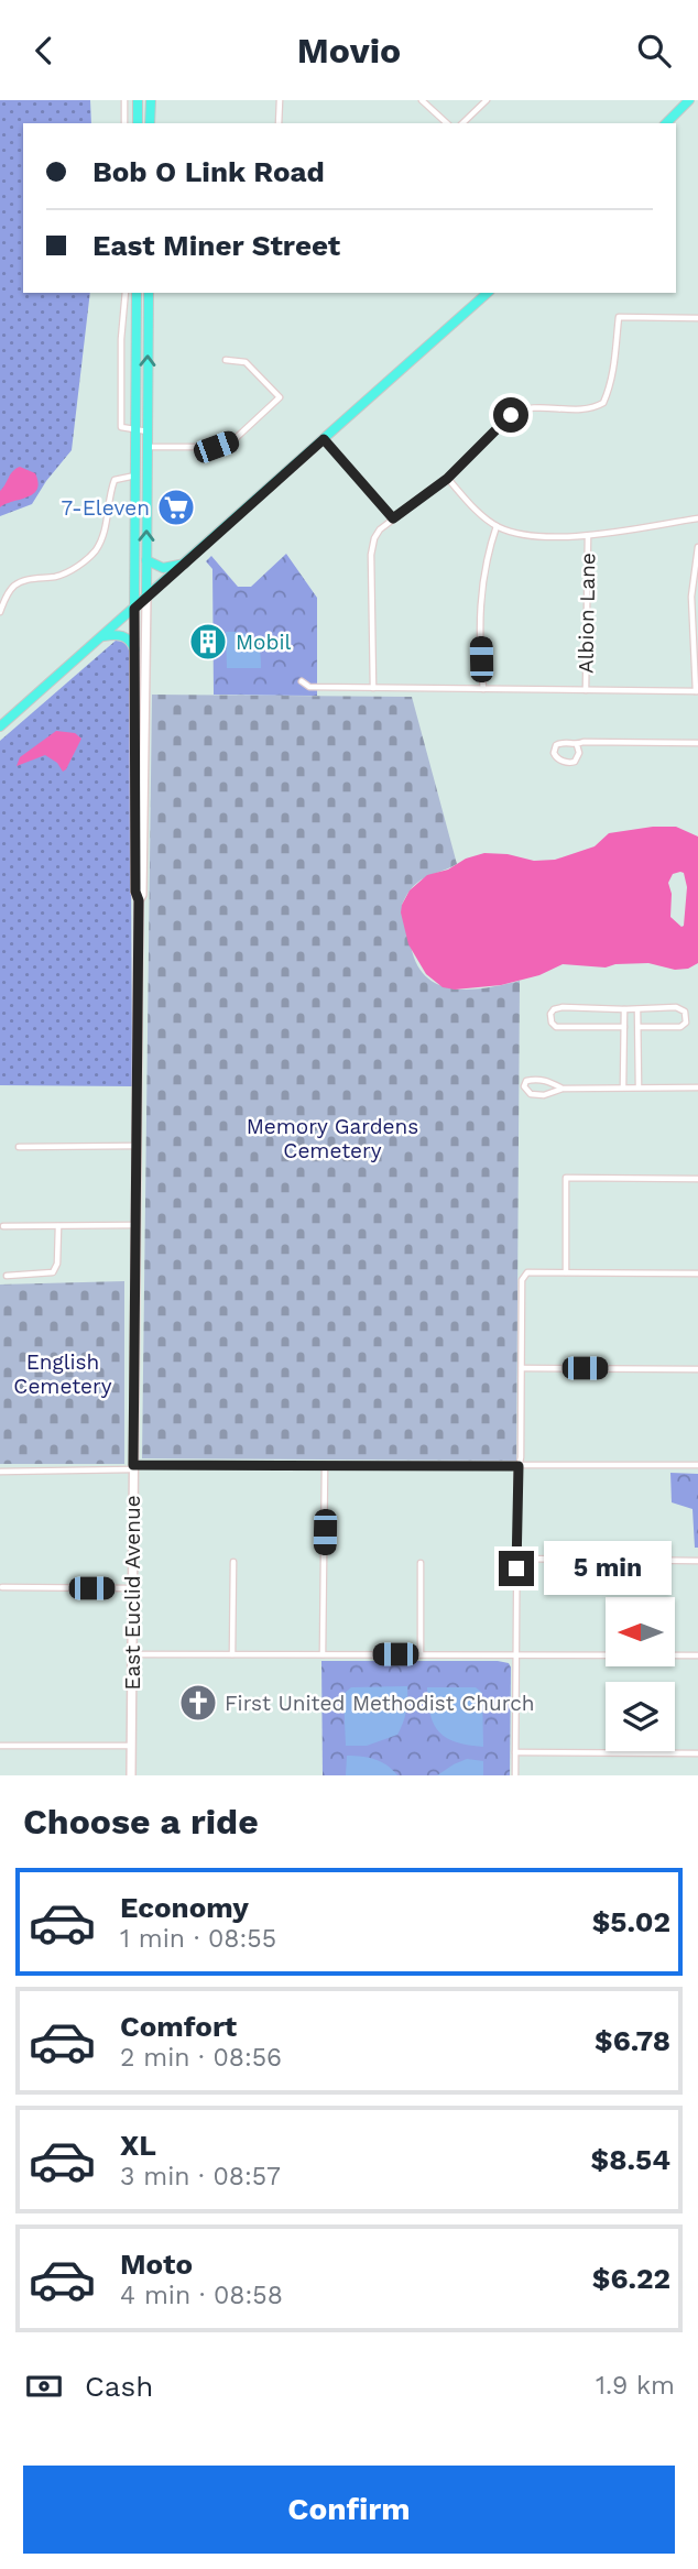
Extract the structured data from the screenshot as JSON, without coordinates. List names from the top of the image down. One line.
{"streets":{"main road":["East Euclid Avenue"],"street":["Albion Lane"]},"parks":["Memory Gardens Cemetery","English Cemetery"],"places":{"supermarket":["7-Eleven"],"building":["Mobil"],"church":["First United Methodist Church"]},"north":"left","page":{"header":"Movio","banner":["Bob O Link Road","East Miner Street"],"bubble":"5 min","heading":"Choose a ride","list":[{"name":"Economy","note":"1 min · 08:55","value":"$5.02"},{"name":"Comfort","note":"2 min · 08:56","value":"$6.78"},{"name":"XL","note":"3 min · 08:57","value":"$8.54"},{"name":"Moto","note":"4 min · 08:58","value":"$6.22"}],"pay":["Cash","1.9 km"],"buttons":"Confirm"}}
